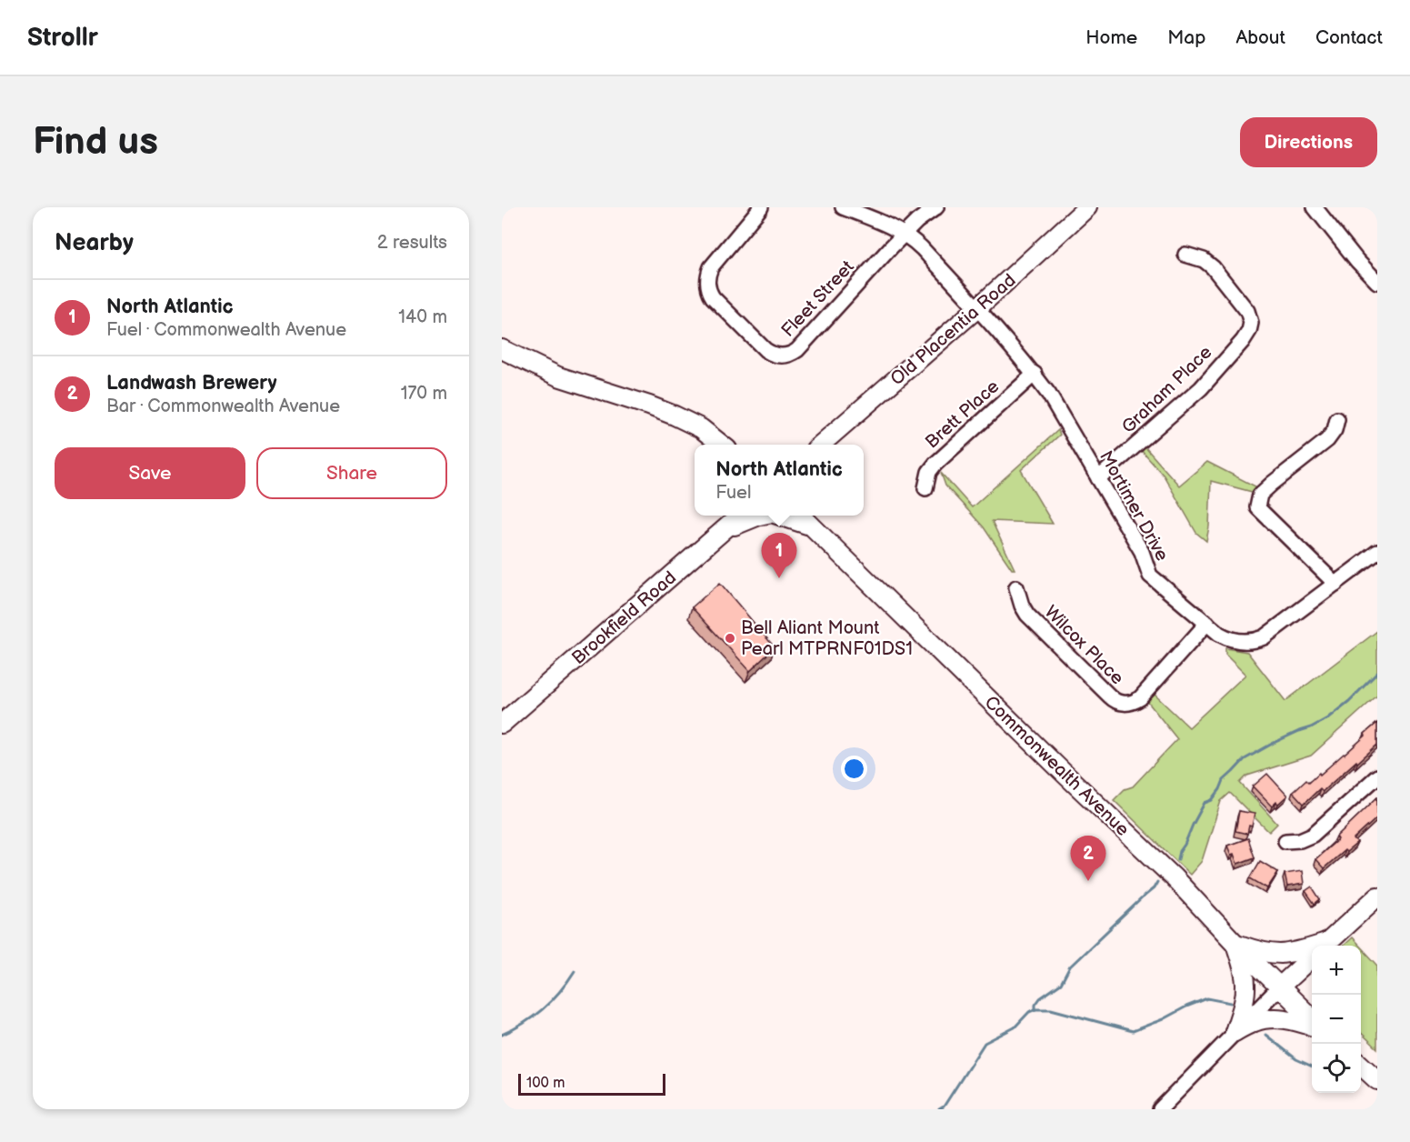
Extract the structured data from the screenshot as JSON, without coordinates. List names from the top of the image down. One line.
{"streets":{"main road":["Old Placentia Road","Brookfield Road","Commonwealth Avenue"],"street":["Fleet Street","Graham Place","Brett Place","Mortimer Drive","Wilcox Place"]},"crossings":[["Fleet Street","Mortimer Drive"],["Old Placentia Road","Mortimer Drive"],["Graham Place","Mortimer Drive"],["Brett Place","Mortimer Drive"],["Mortimer Drive","Wilcox Place"]],"places":["Bell Aliant Mount Pearl MTPRNF01DS1"],"scale_bar":"100 m","page":{"header":"Strollr","nav":["Home","Map","About","Contact"],"buttons":["Directions",["Save","Share"]],"title":"Find us","heading":["Nearby","2 results"],"list":[{"mark":"1","name":"North Atlantic","note":"Fuel · Commonwealth Avenue","value":"140 m"},{"mark":"2","name":"Landwash Brewery","note":"Bar · Commonwealth Avenue","value":"170 m"}],"popup":["North Atlantic","Fuel"],"pins":["1","2"],"map_buttons":["+","−"],"scale":"100 m"}}
